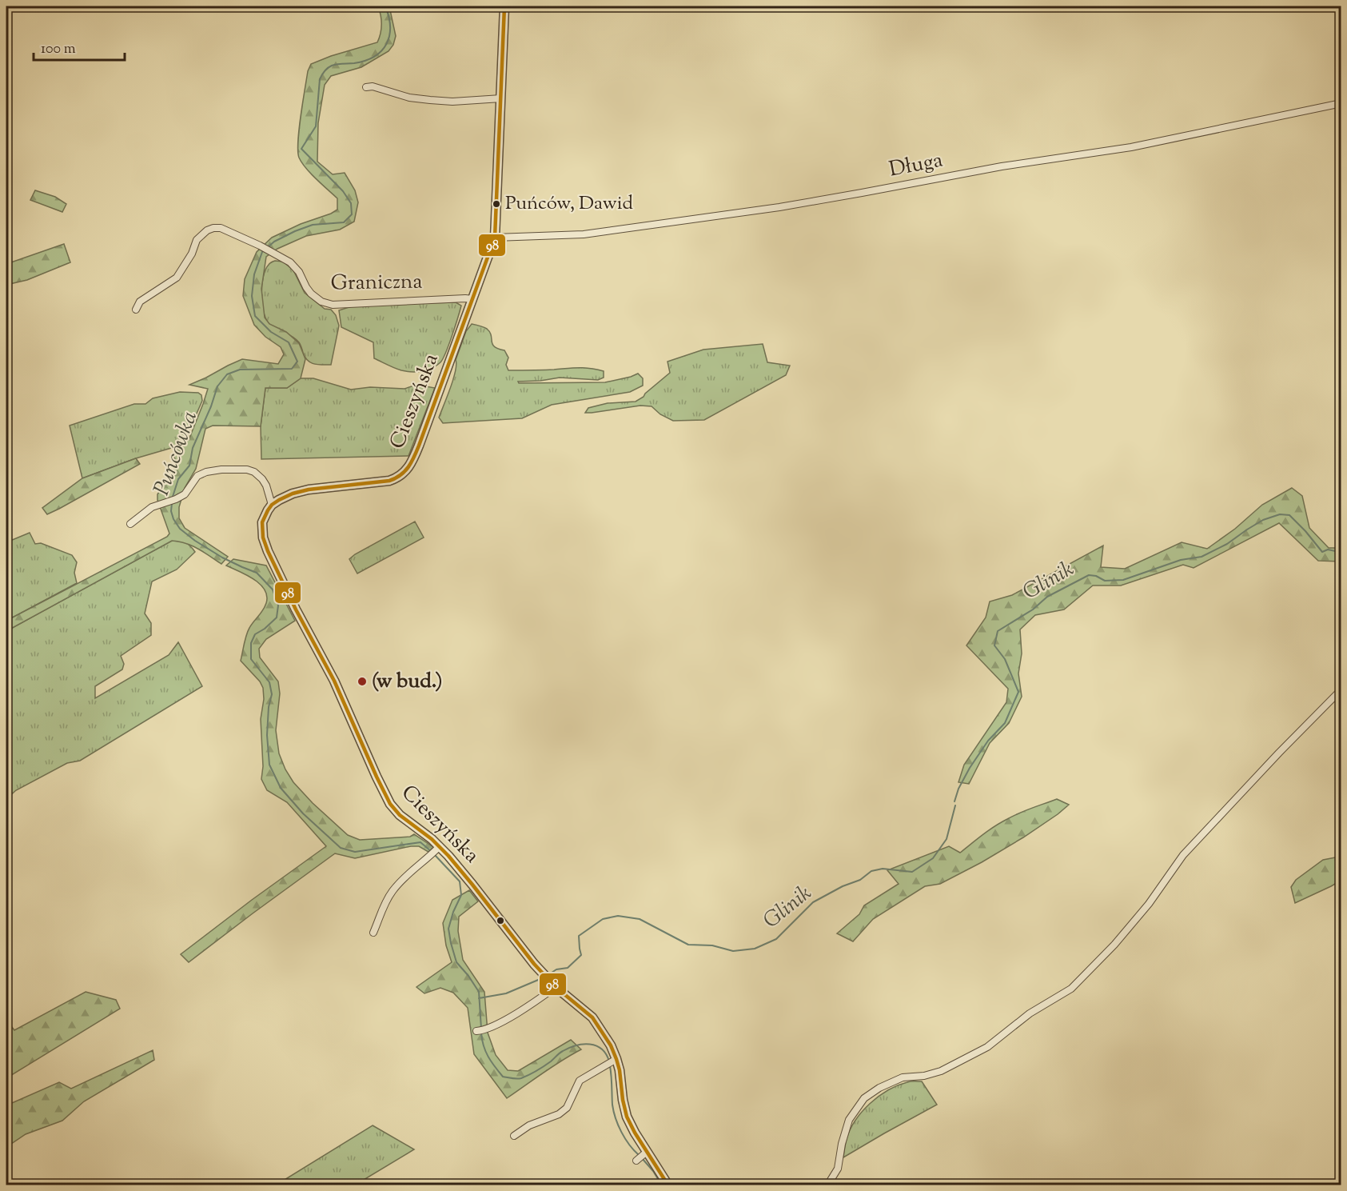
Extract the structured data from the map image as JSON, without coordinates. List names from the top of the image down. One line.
{"streets":{"street":["Długa","Graniczna","Cieszyńska"]},"crossings":[["Długa","Cieszyńska"],["Graniczna","Cieszyńska"]],"water":["Puńcówka","Glinik"],"places":["Puńców, Dawid","(w bud.)"],"lines":["transit line 98"],"scale_bar":"100 m"}
